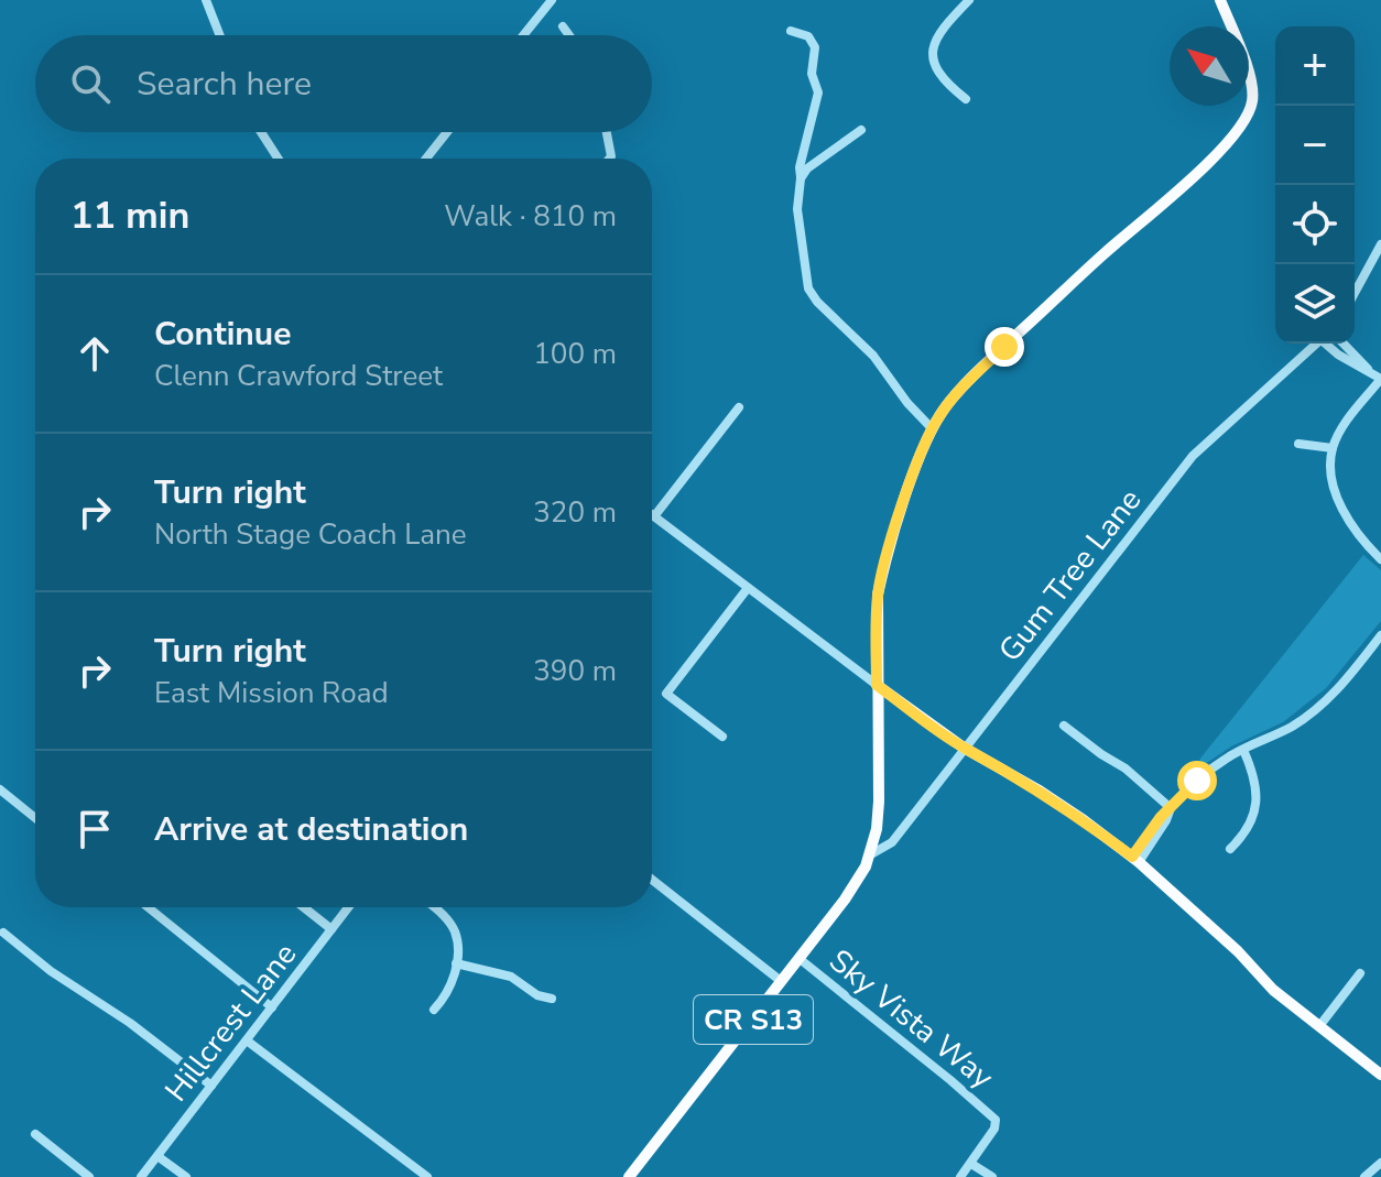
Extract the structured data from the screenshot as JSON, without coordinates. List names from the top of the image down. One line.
{"streets":{"main road":["CR S13"],"street":["Gum Tree Lane","Sky Vista Way","Hillcrest Lane"]},"crossings":[["Gum Tree Lane","CR S13"],["Sky Vista Way","CR S13"]],"north":"top left","page":{"map_buttons":["+","−"],"search":"Search here","heading":["11 min","Walk · 810 m"],"list":[["Continue","Clenn Crawford Street","100 m"],["Turn right","North Stage Coach Lane","320 m"],["Turn right","East Mission Road","390 m"],"Arrive at destination"]}}
